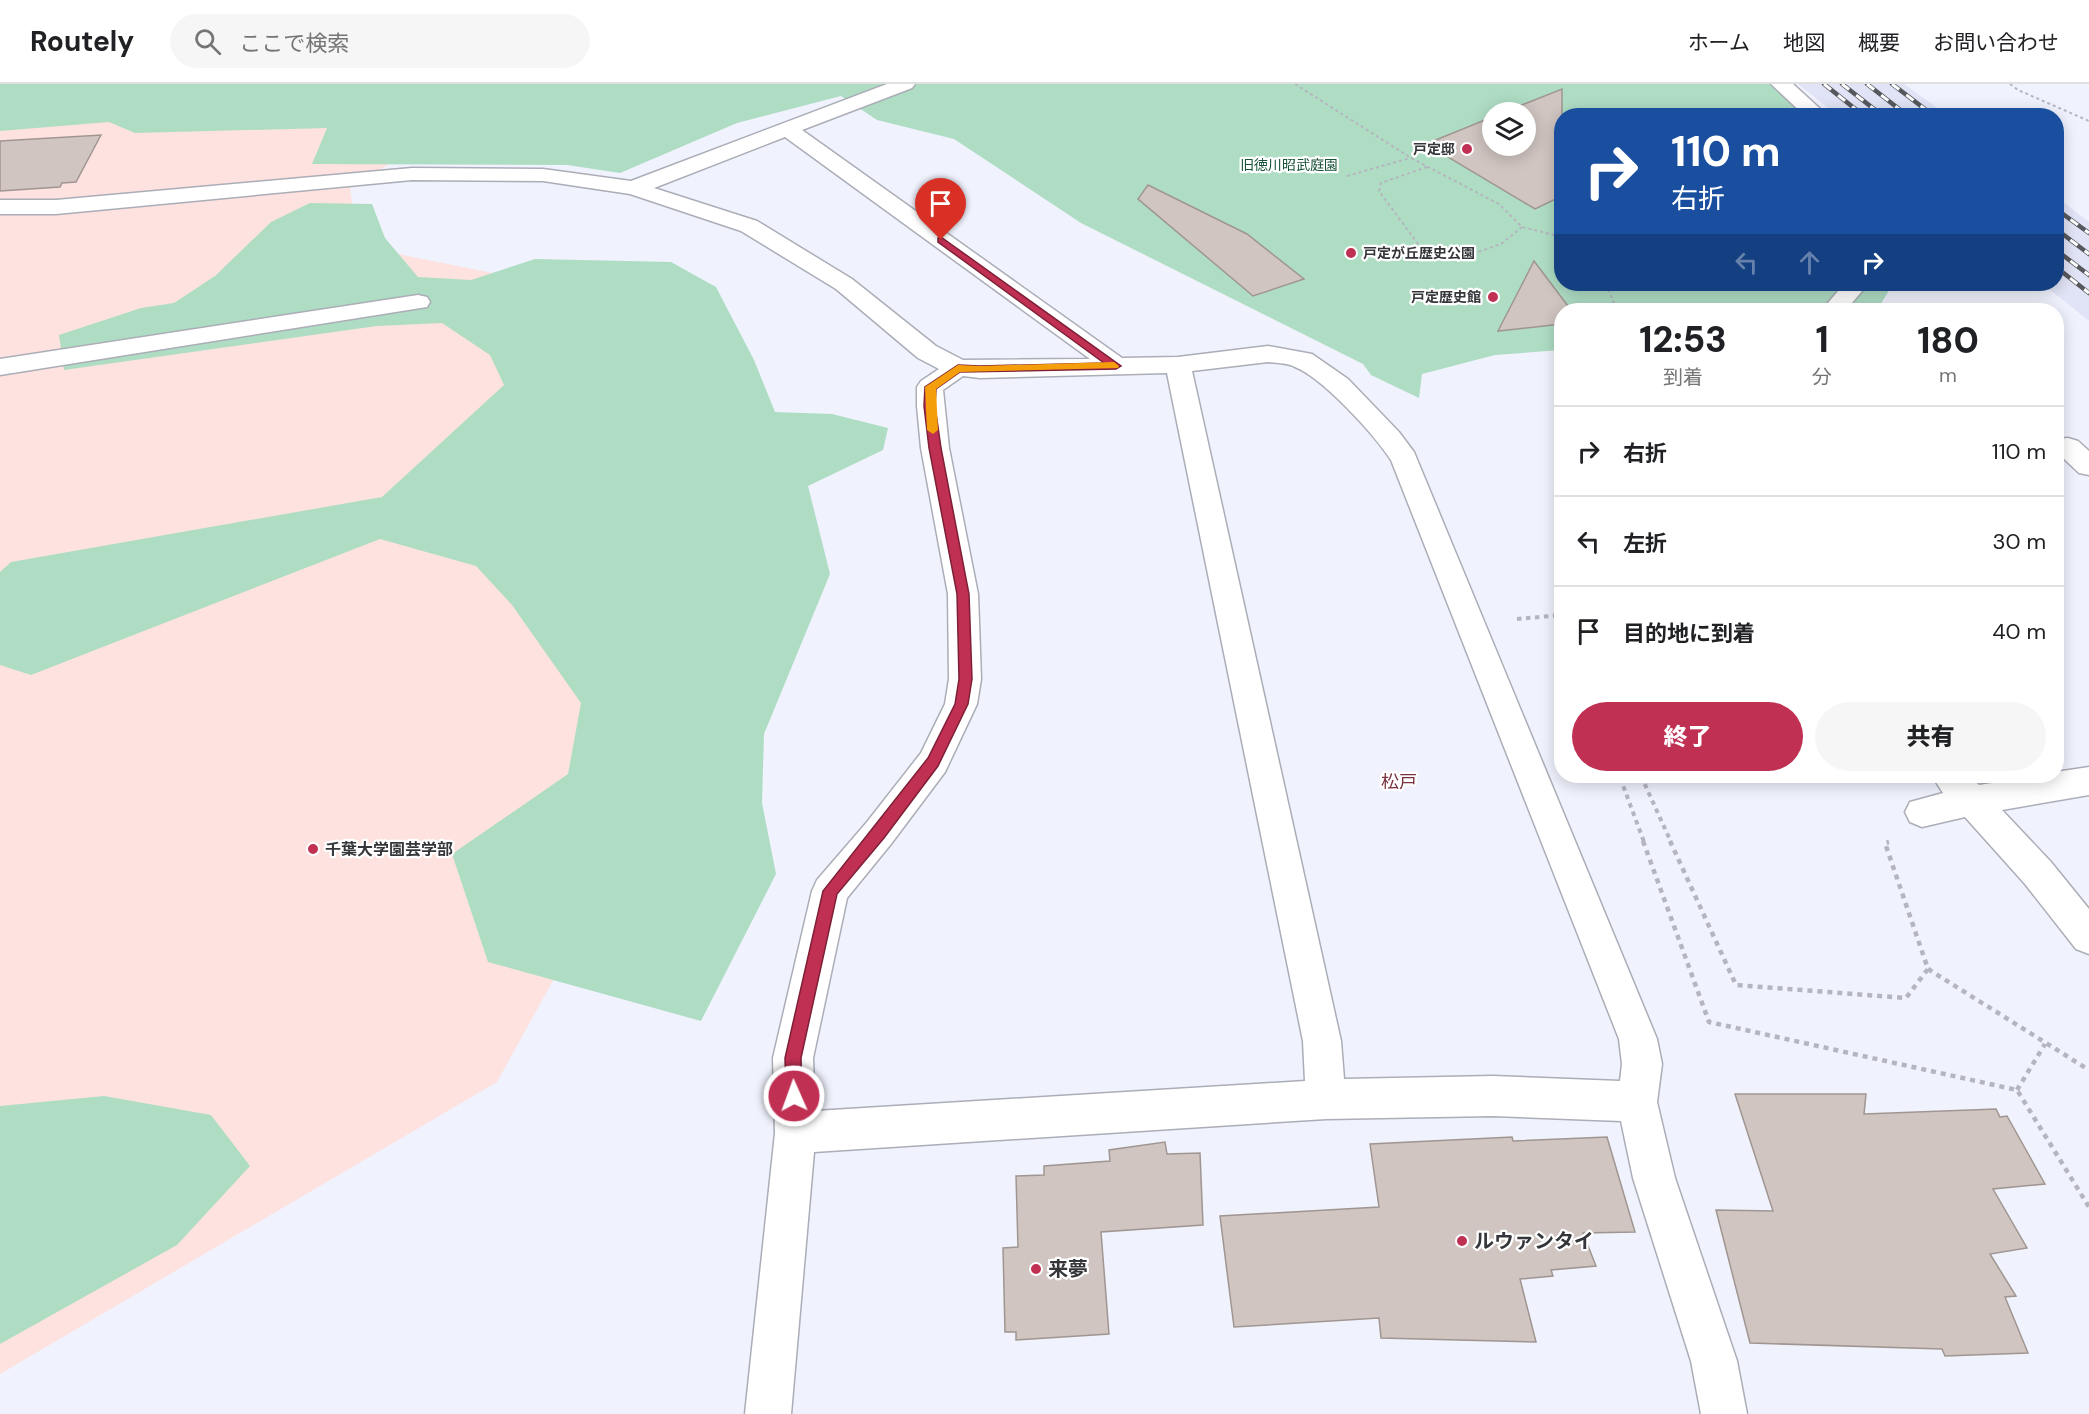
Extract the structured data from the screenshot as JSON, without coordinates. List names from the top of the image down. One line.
{"districts":["松戸"],"parks":["旧徳川昭武庭園"],"places":["戸定邸","戸定が丘歴史公園","戸定歴史館","千葉大学園芸学部","ルウァンタイ","来夢"],"page":{"header":"Routely","search":"ここで検索","nav":["ホーム","地図","概要","お問い合わせ"],"turn":["110 m","右折"],"eta":["12:53","到着","1","分","180","m"],"list":[{"name":"右折","value":"110 m"},{"name":"左折","value":"30 m"},{"name":"目的地に到着","value":"40 m"}],"buttons":["終了","共有"]}}
